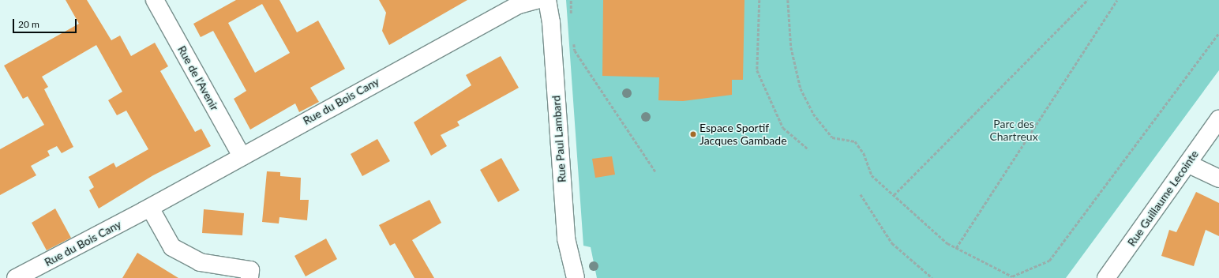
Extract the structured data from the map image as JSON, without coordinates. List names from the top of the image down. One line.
{"streets":{"street":["Rue de l'Avenir","Rue du Bois Cany","Rue Paul Lambard","Rue Guillaume Lecointe"]},"crossings":[["Rue de l'Avenir","Rue du Bois Cany"]],"parks":["Parc des Chartreux"],"places":["Espace Sportif Jacques Gambade"],"scale_bar":"20 m"}
